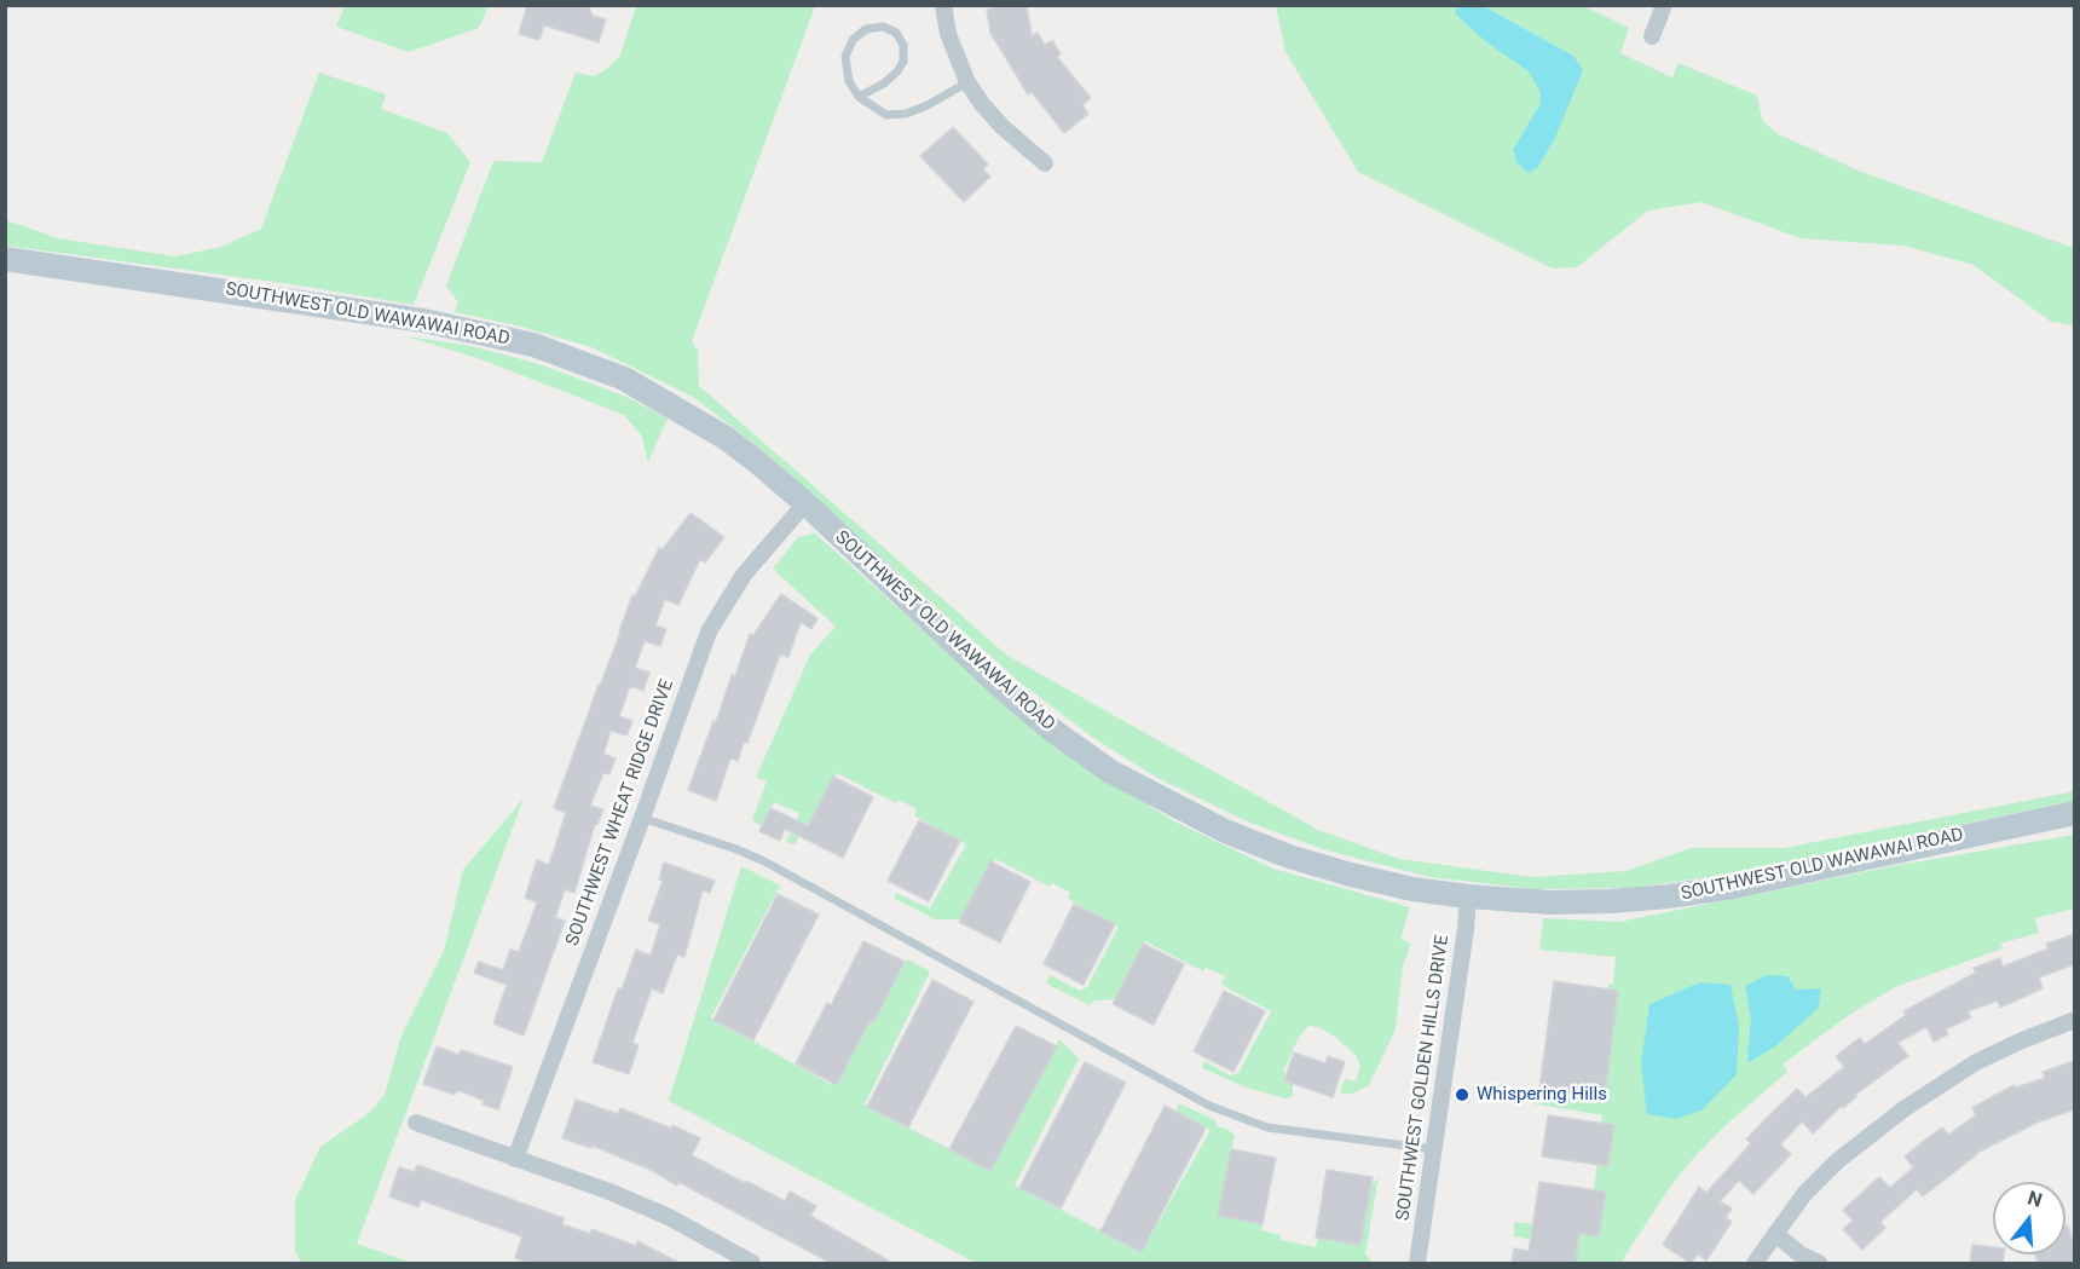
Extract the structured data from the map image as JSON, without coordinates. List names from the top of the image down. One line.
{"streets":{"main road":["SOUTHWEST OLD WAWAWAI ROAD"],"street":["SOUTHWEST WHEAT RIDGE DRIVE","SOUTHWEST GOLDEN HILLS DRIVE"]},"crossings":[["SOUTHWEST OLD WAWAWAI ROAD","SOUTHWEST WHEAT RIDGE DRIVE"],["SOUTHWEST OLD WAWAWAI ROAD","SOUTHWEST GOLDEN HILLS DRIVE"]],"places":["Whispering Hills"],"north":"top"}
